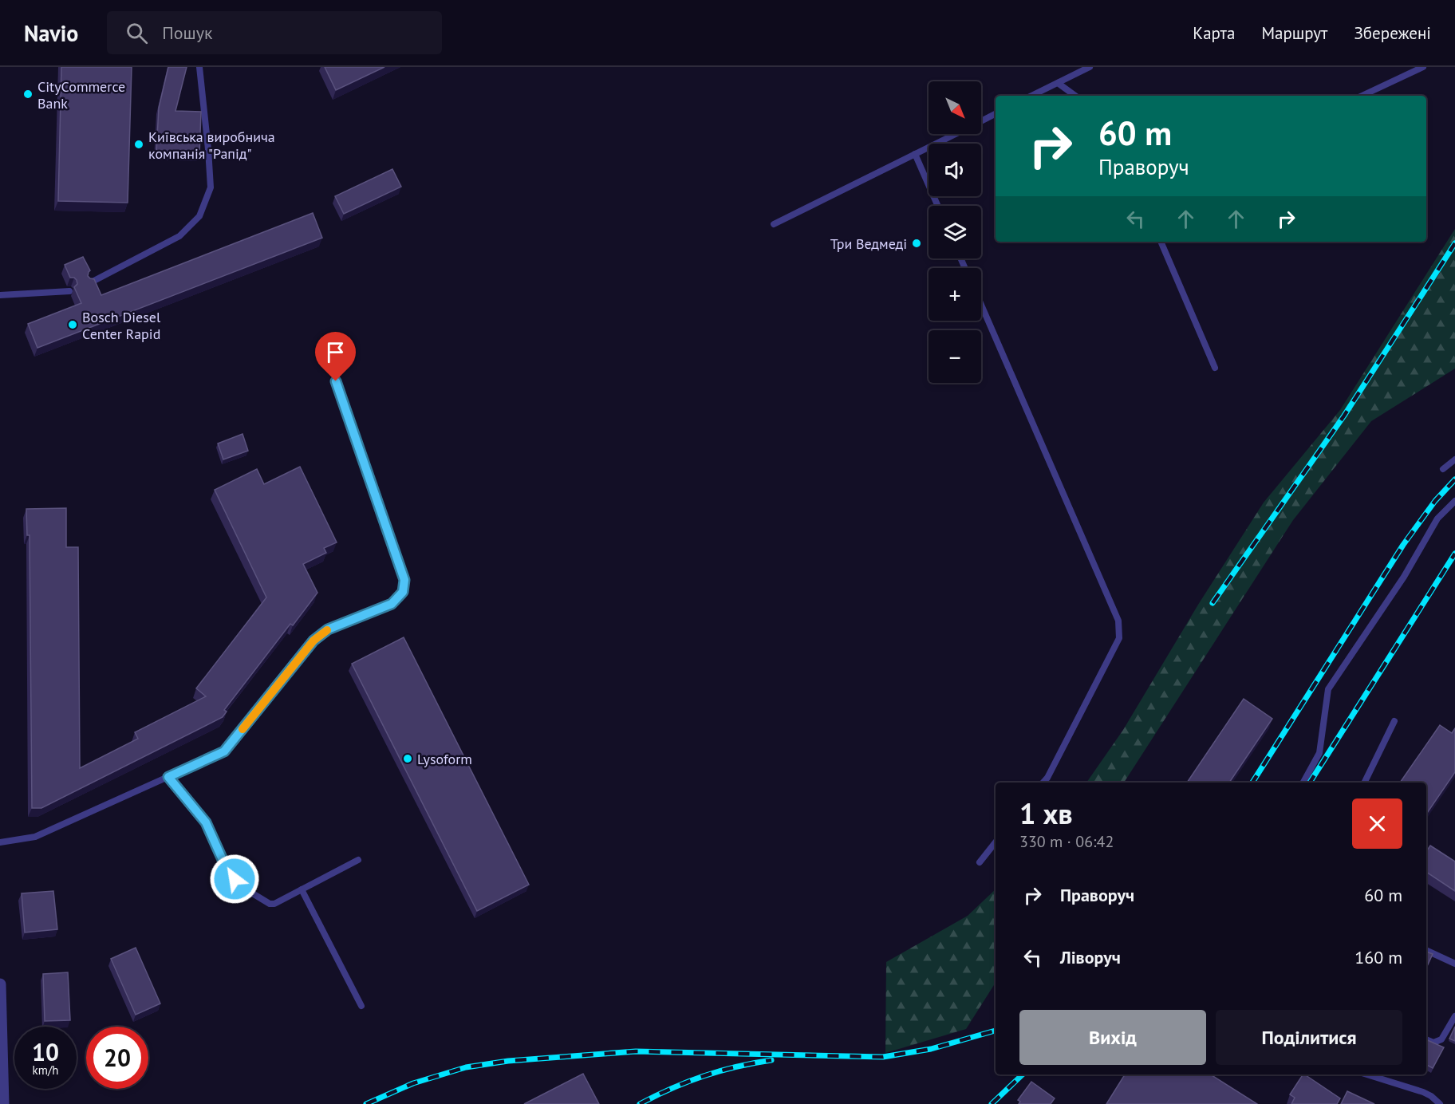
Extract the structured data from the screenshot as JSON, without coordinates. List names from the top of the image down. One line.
{"places":["CityCommerce Bank","Київська виробнича компанія \"Рапід\"","Три Ведмеді","Bosch Diesel Center Rapid","Lysoform"],"north":"bottom right","page":{"header":"Navio","search":"Пошук","nav":["Карта","Маршрут","Збережені"],"map_buttons":["+","−"],"turn":["60 m","Праворуч"],"heading":["1 хв","330 m · 06:42"],"list":[{"name":"Праворуч","value":"60 m"},{"name":"Ліворуч","value":"160 m"}],"buttons":["Вихід","Поділитися"],"speed":"10 km/h","limit":"20"}}
